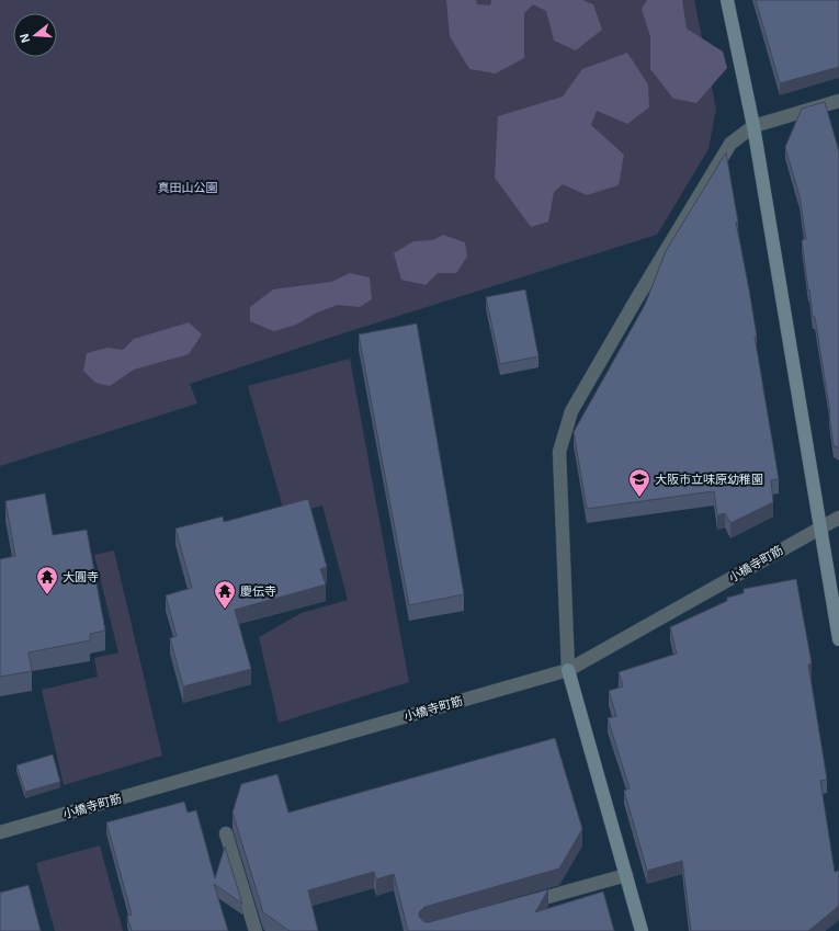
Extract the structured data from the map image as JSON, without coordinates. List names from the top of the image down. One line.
{"streets":{"street":["小橋寺町筋"]},"parks":["真田山公園"],"places":{"school or university":["大阪市立味原幼稚園"],"temple":["大圓寺","慶伝寺"]},"north":"left"}
